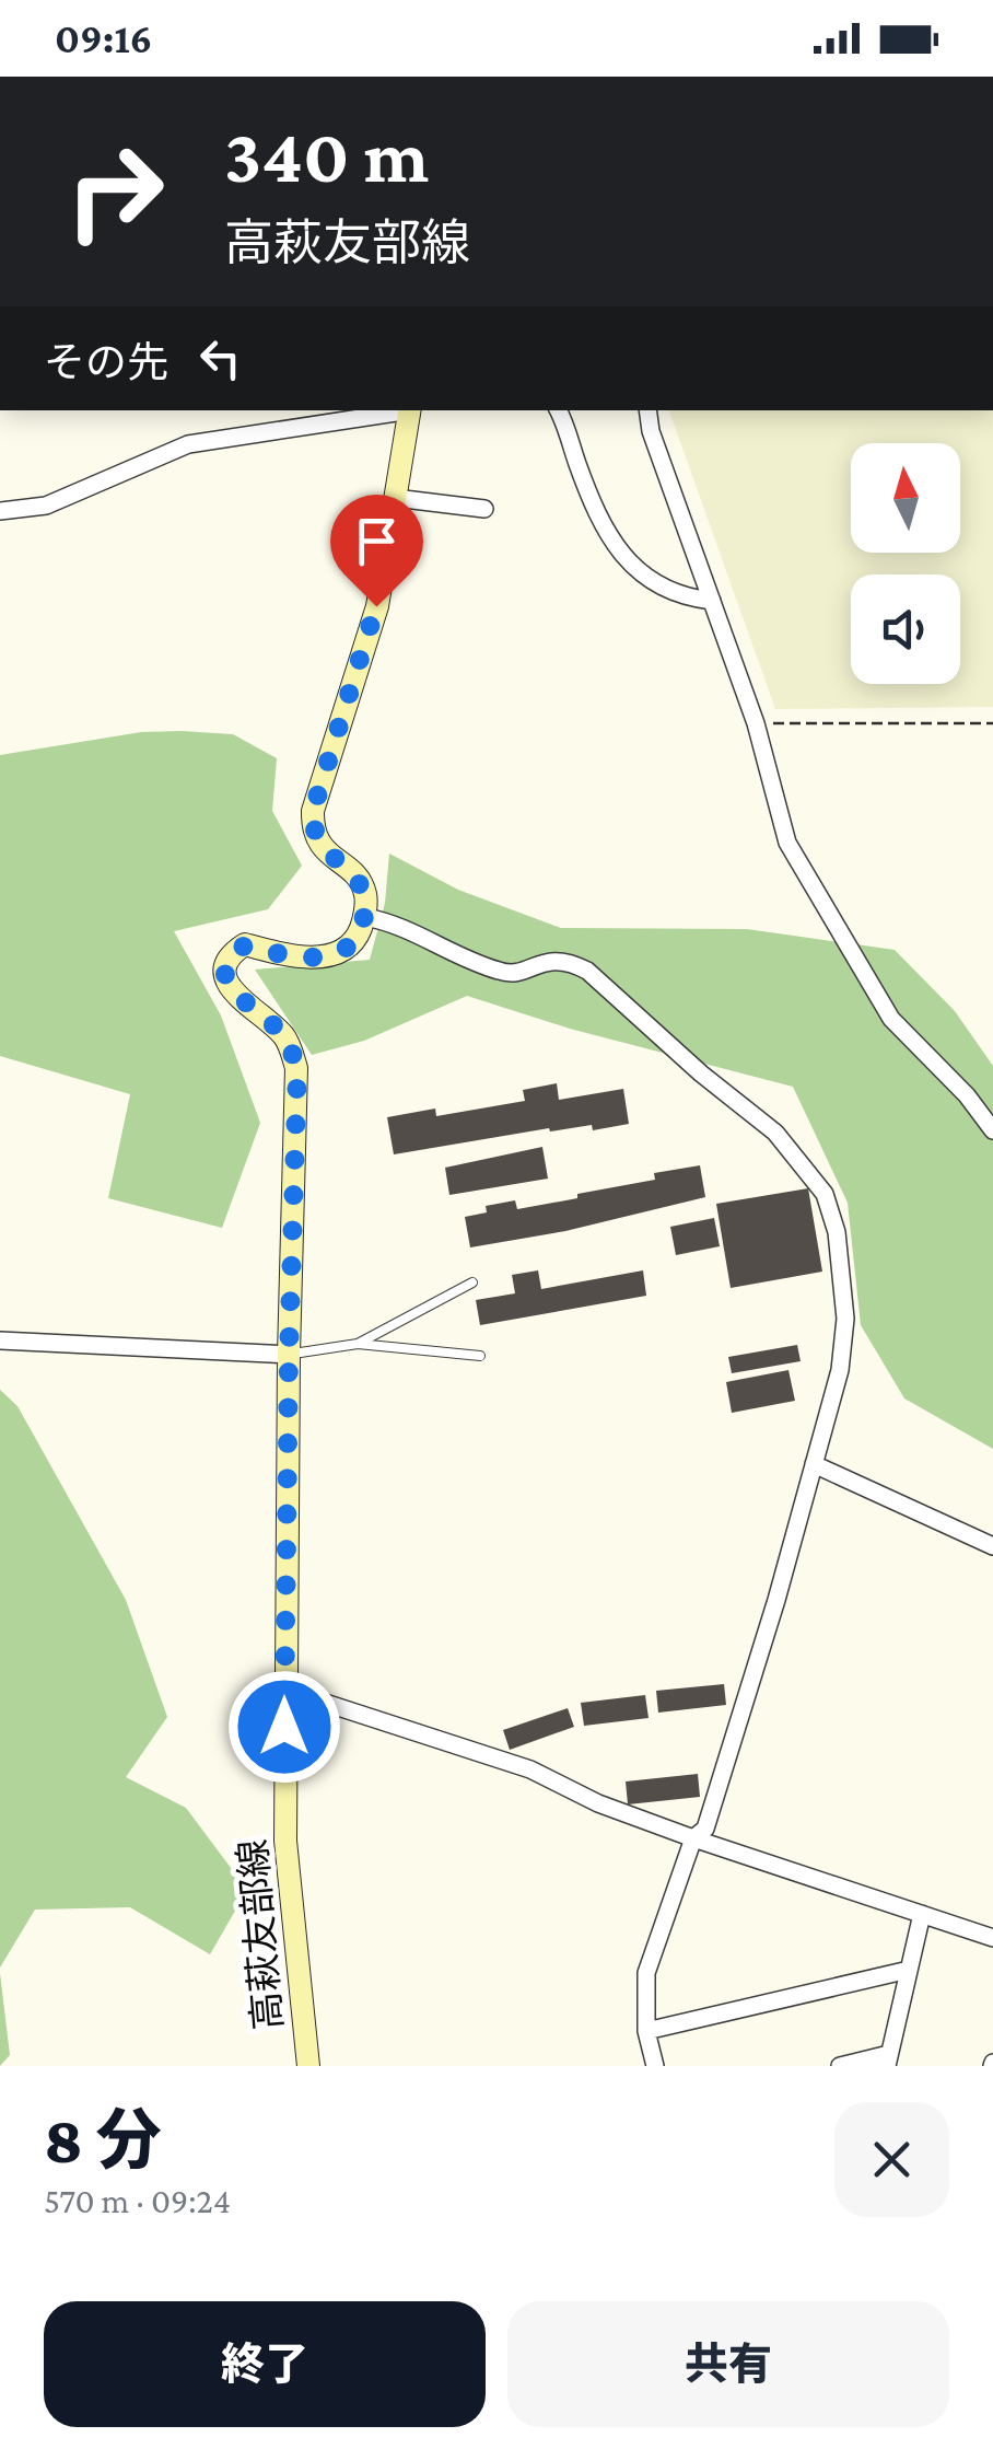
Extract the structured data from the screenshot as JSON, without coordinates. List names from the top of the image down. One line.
{"streets":{"main road":["高萩友部線"]},"north":"top","page":{"status":"09:16","turn":["340 m","高萩友部線"],"then":"その先","heading":["8 分","570 m · 09:24"],"buttons":["終了","共有"]}}
